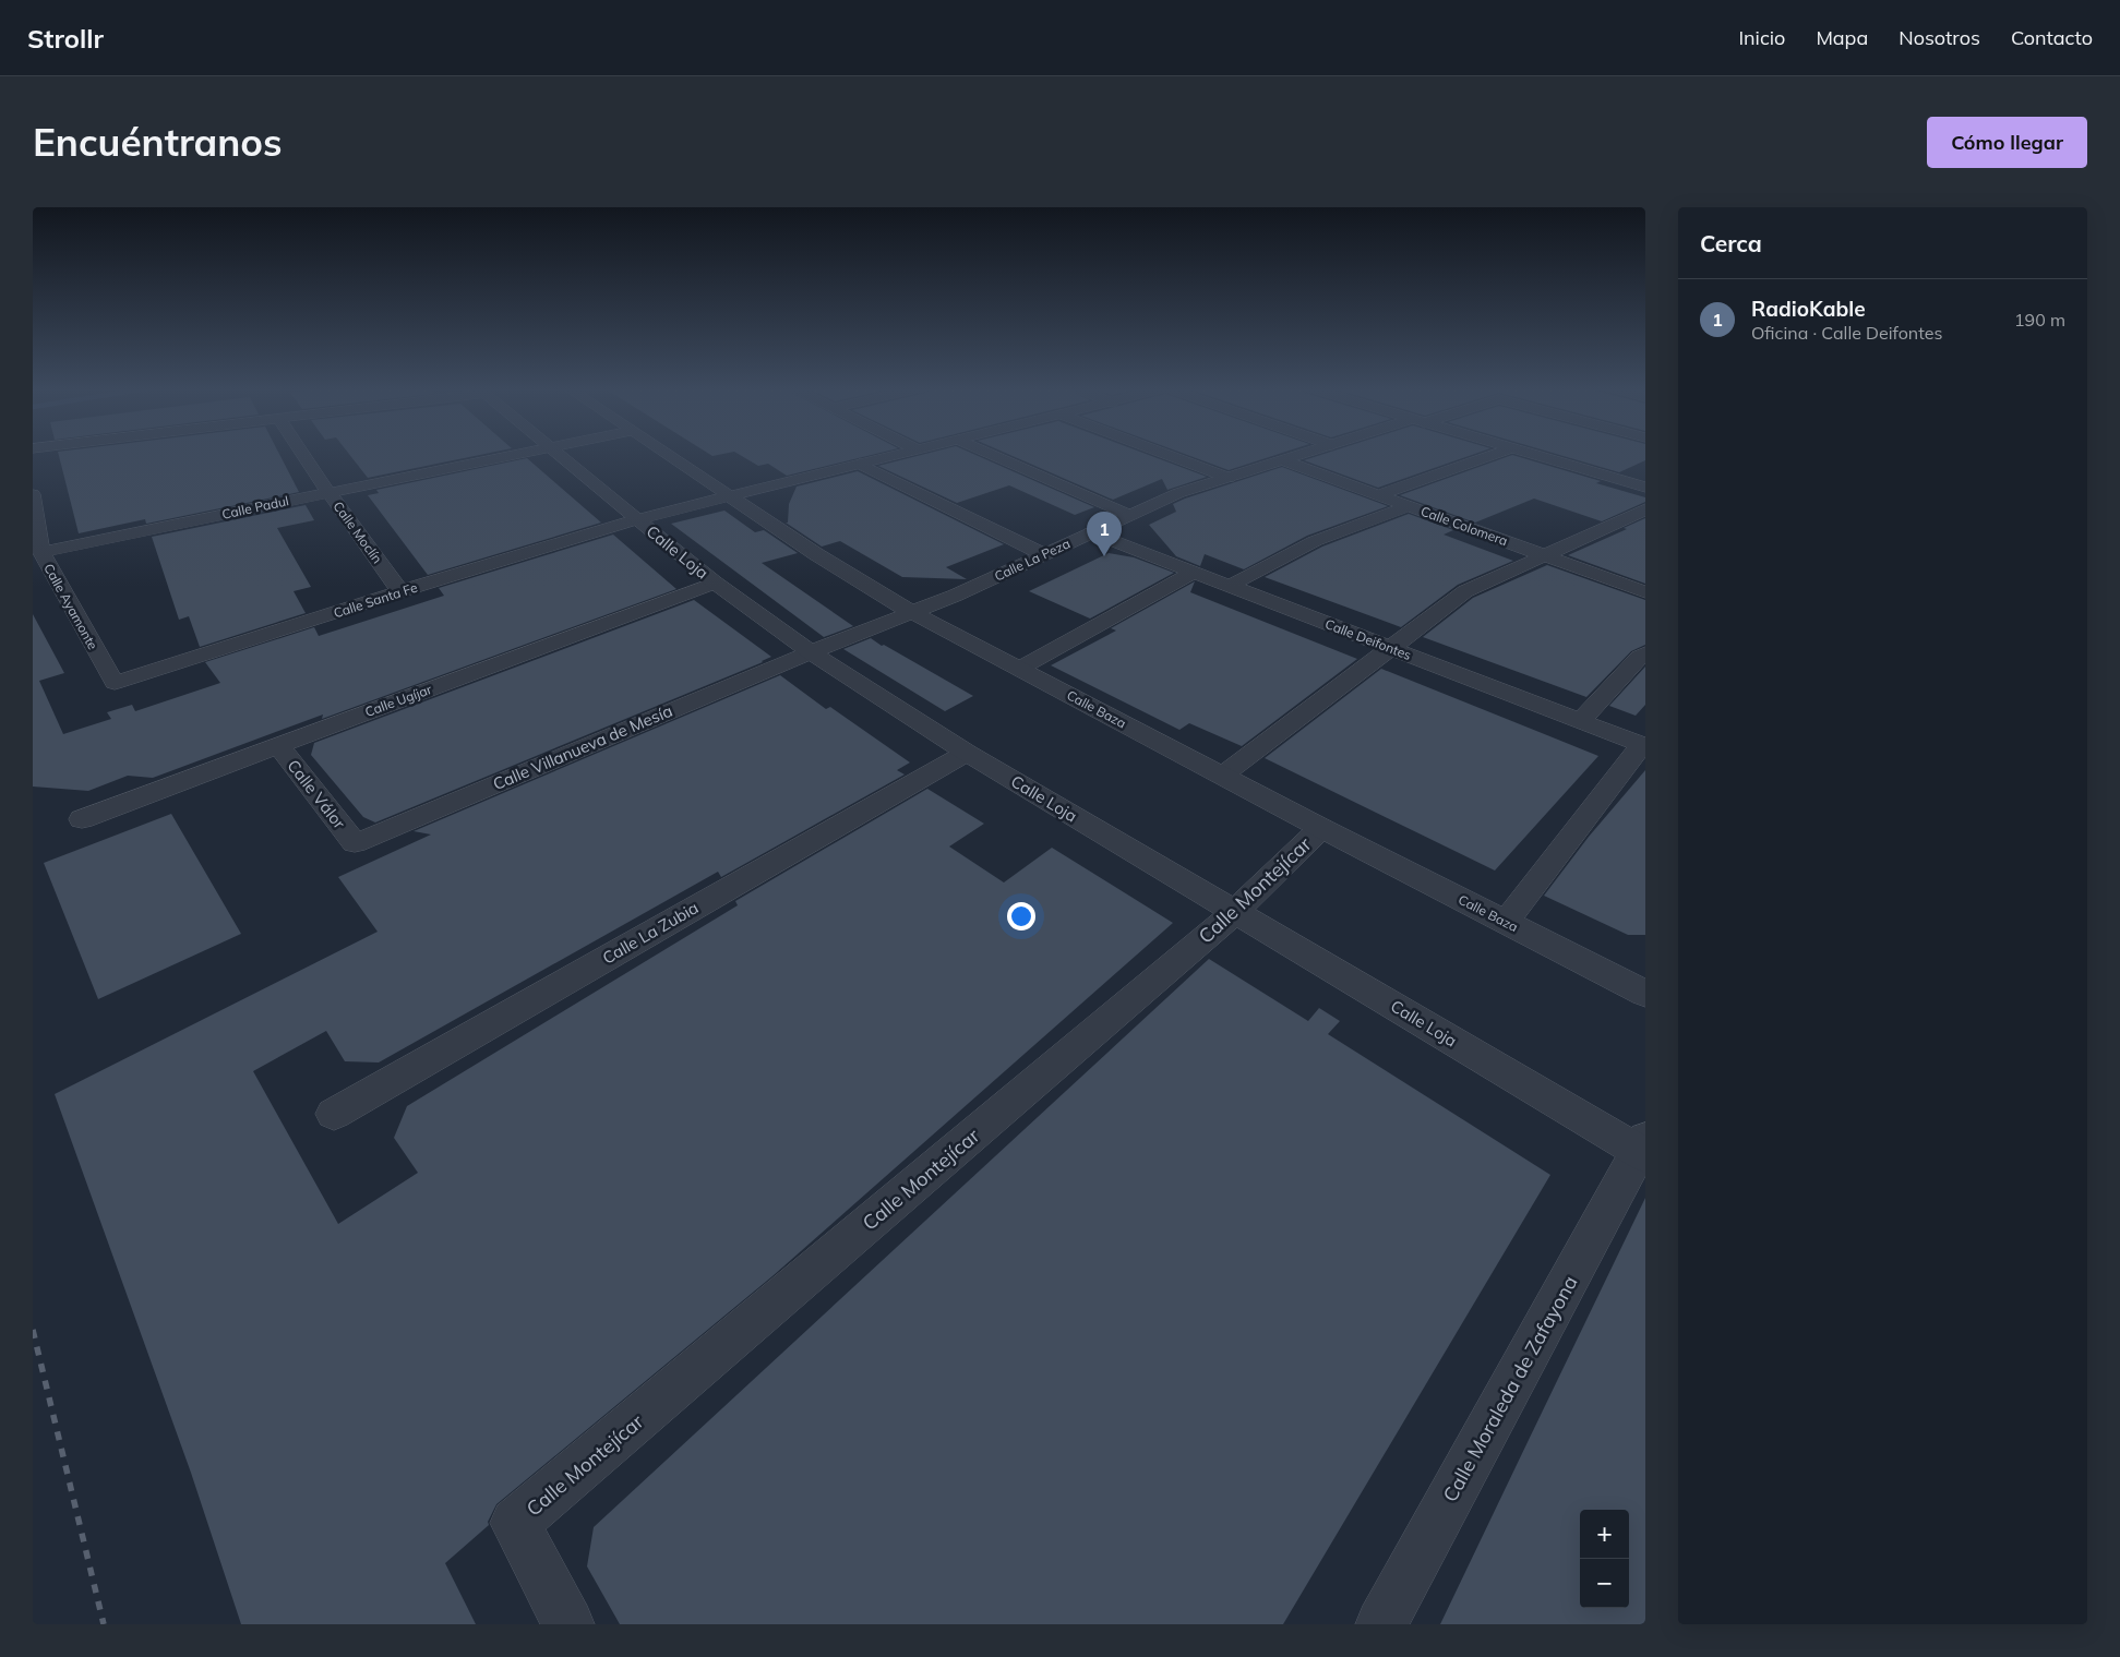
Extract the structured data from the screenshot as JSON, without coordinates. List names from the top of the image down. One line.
{"streets":{"street":["Calle Padul","Calle Colomera","Calle Moclín","Calle Loja","Calle La Peza","Calle Santa Fe","Calle Ayamonte","Calle Deifontes","Calle Ugíjar","Calle Baza","Calle Villanueva de Mesía","Calle Válor","Calle Montejícar","Calle La Zubia","Calle Moraleda de Zafayona"]},"crossings":[["Calle Padul","Calle Moclín"],["Calle Padul","Calle Ayamonte"],["Calle Colomera","Calle La Peza"],["Calle Moclín","Calle Santa Fe"],["Calle Loja","Calle La Peza"],["Calle Loja","Calle Santa Fe"],["Calle Loja","Calle Ugíjar"],["Calle Loja","Calle Villanueva de Mesía"],["Calle Loja","Calle Montejícar"],["Calle Loja","Calle La Zubia"],["Calle Loja","Calle Moraleda de Zafayona"],["Calle La Peza","Calle Deifontes"],["Calle La Peza","Calle Baza"],["Calle La Peza","Calle Villanueva de Mesía"],["Calle Santa Fe","Calle Ayamonte"],["Calle Santa Fe","Calle Baza"],["Calle Ugíjar","Calle Válor"],["Calle Baza","Calle Montejícar"],["Calle Villanueva de Mesía","Calle Válor"]],"page":{"header":"Strollr","nav":["Inicio","Mapa","Nosotros","Contacto"],"buttons":"Cómo llegar","title":"Encuéntranos","heading":"Cerca","list":[{"mark":"1","name":"RadioKable","note":"Oficina · Calle Deifontes","value":"190 m"}],"pins":"1","map_buttons":["+","−"]}}
